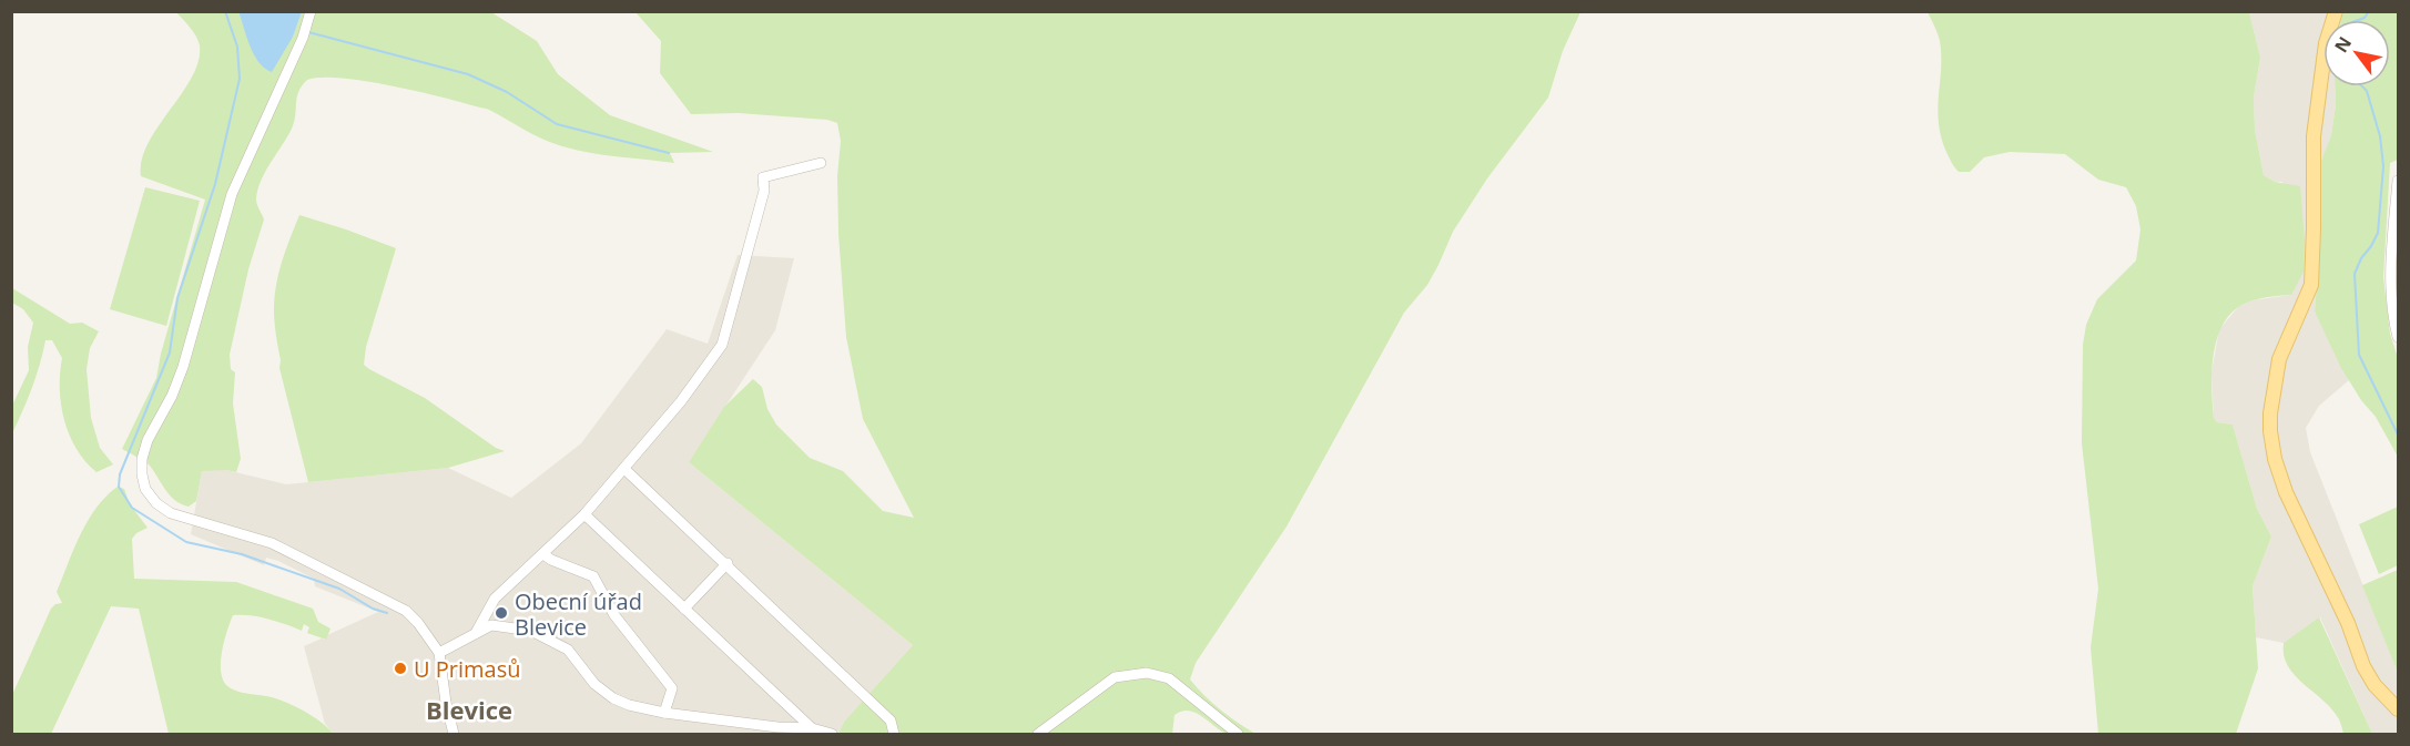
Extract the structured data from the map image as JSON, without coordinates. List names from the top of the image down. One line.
{"districts":["Blevice"],"places":["Obecní úřad Blevice","U Primasů"],"north":"top left"}
